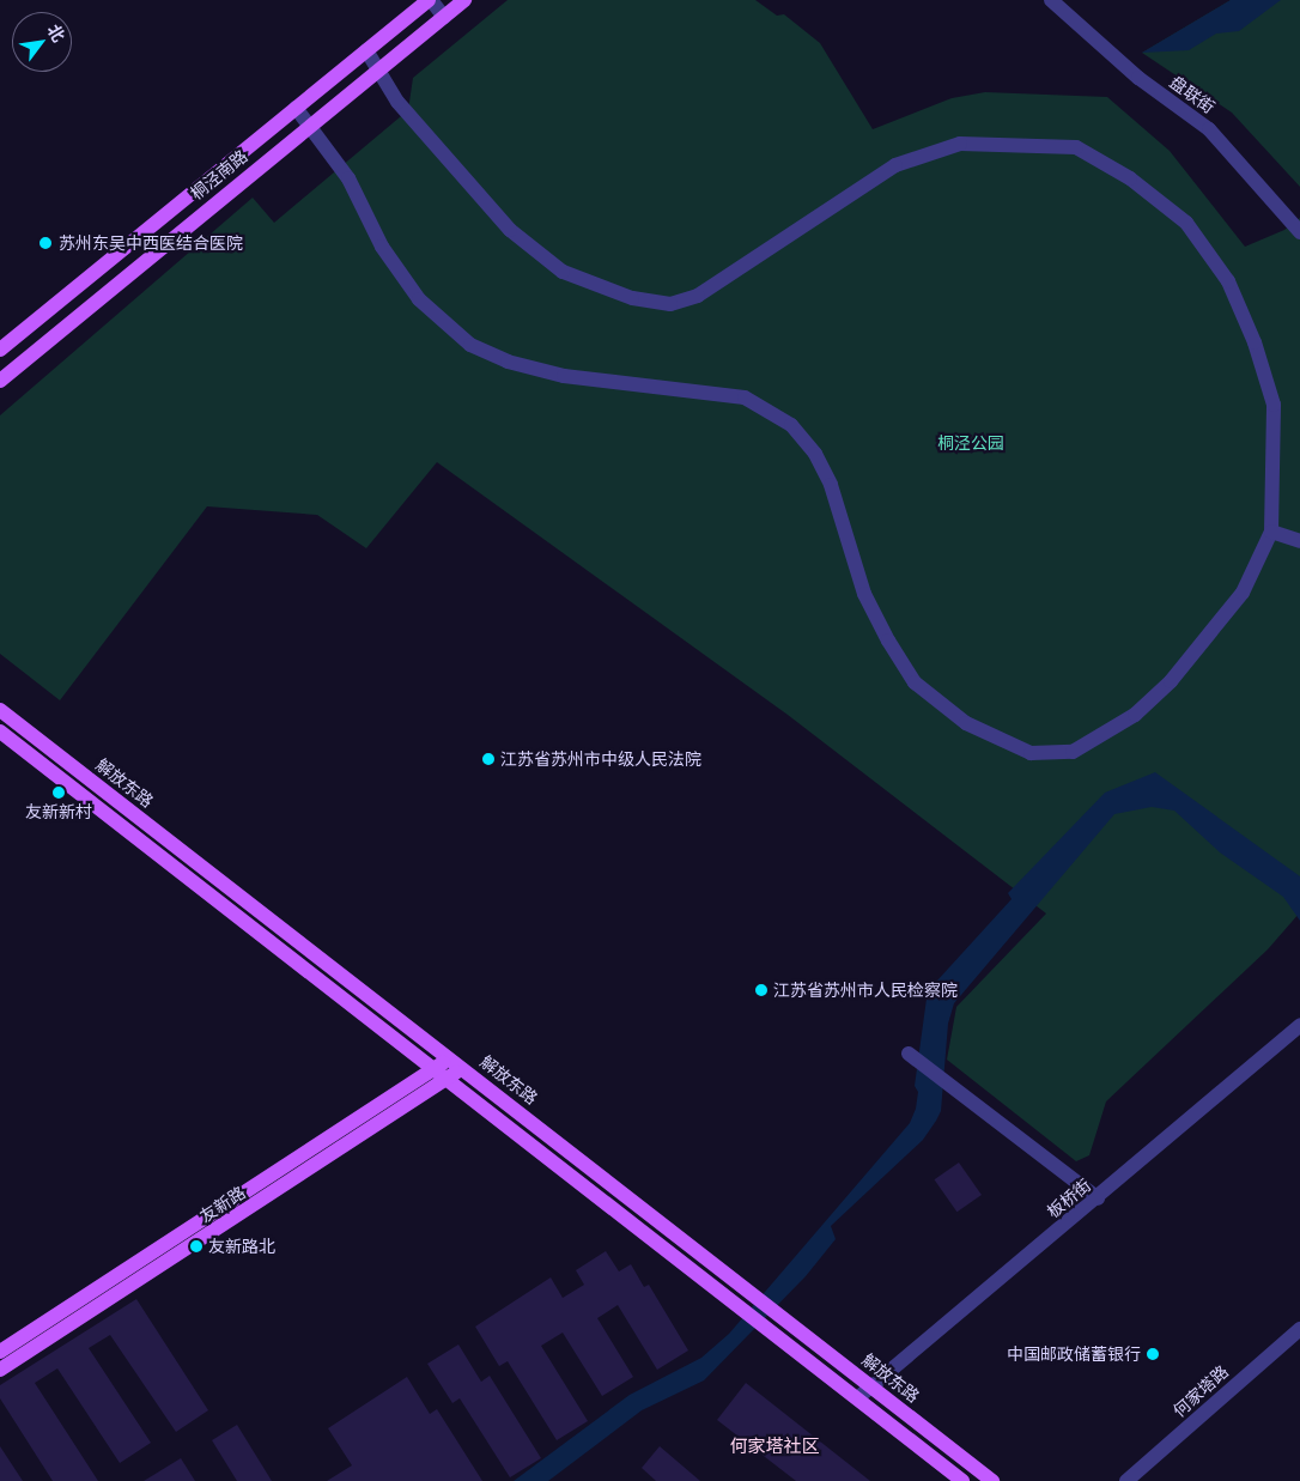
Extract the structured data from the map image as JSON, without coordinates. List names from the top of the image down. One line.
{"streets":{"main road":["桐泾南路","解放东路","友新路"],"street":["盘联街","板桥街","何家塔路"]},"crossings":[["解放东路","板桥街"],["解放东路","友新路"]],"districts":["何家塔社区"],"parks":["桐泾公园"],"places":["苏州东吴中西医结合医院","江苏省苏州市中级人民法院","友新新村","江苏省苏州市人民检察院","友新路北","中国邮政储蓄银行"],"north":"top right"}
